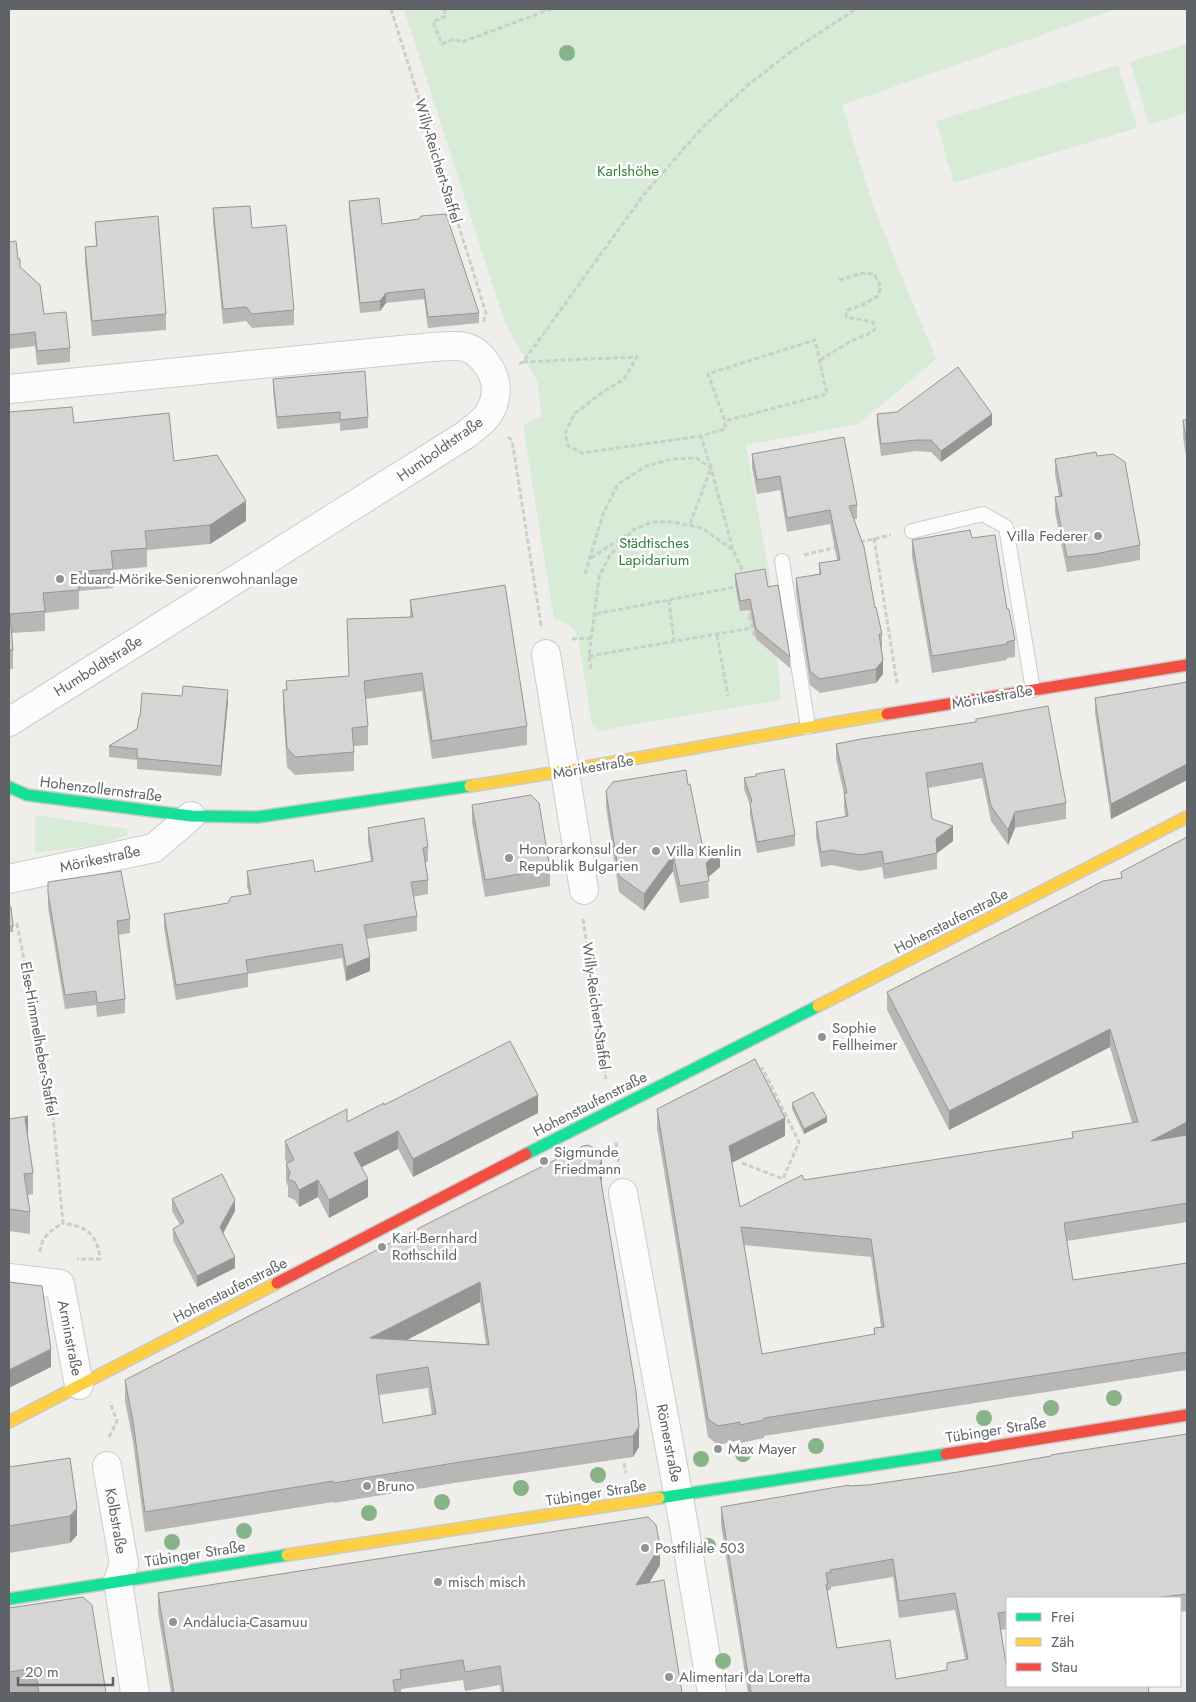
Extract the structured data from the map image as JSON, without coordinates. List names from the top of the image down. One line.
{"streets":{"street":["Humboldtstraße","Mörikestraße","Hohenzollernstraße","Hohenstaufenstraße","Arminstraße","Tübinger Straße","Römerstraße","Kolbstraße"],"path":["Willy-Reichert-Staffel","Else-Himmelheber-Staffel"]},"crossings":[["Willy-Reichert-Staffel","Hohenstaufenstraße"],["Willy-Reichert-Staffel","Römerstraße"],["Mörikestraße","Hohenzollernstraße"],["Hohenstaufenstraße","Arminstraße"],["Tübinger Straße","Römerstraße"],["Tübinger Straße","Kolbstraße"]],"parks":["Karlshöhe","Städtisches Lapidarium"],"places":["Villa Federer","Eduard-Mörike-Seniorenwohnanlage","Villa Kienlin","Honorarkonsul der Republik Bulgarien","Sophie Fellheimer","Sigmunde Friedmann","Karl-Bernhard Rothschild","Max Mayer","Bruno","Postfiliale 503","misch misch","Andalucia-Casamuu","Alimentari da Loretta"],"legend":["Frei","Zäh","Stau"],"scale_bar":"20 m"}
